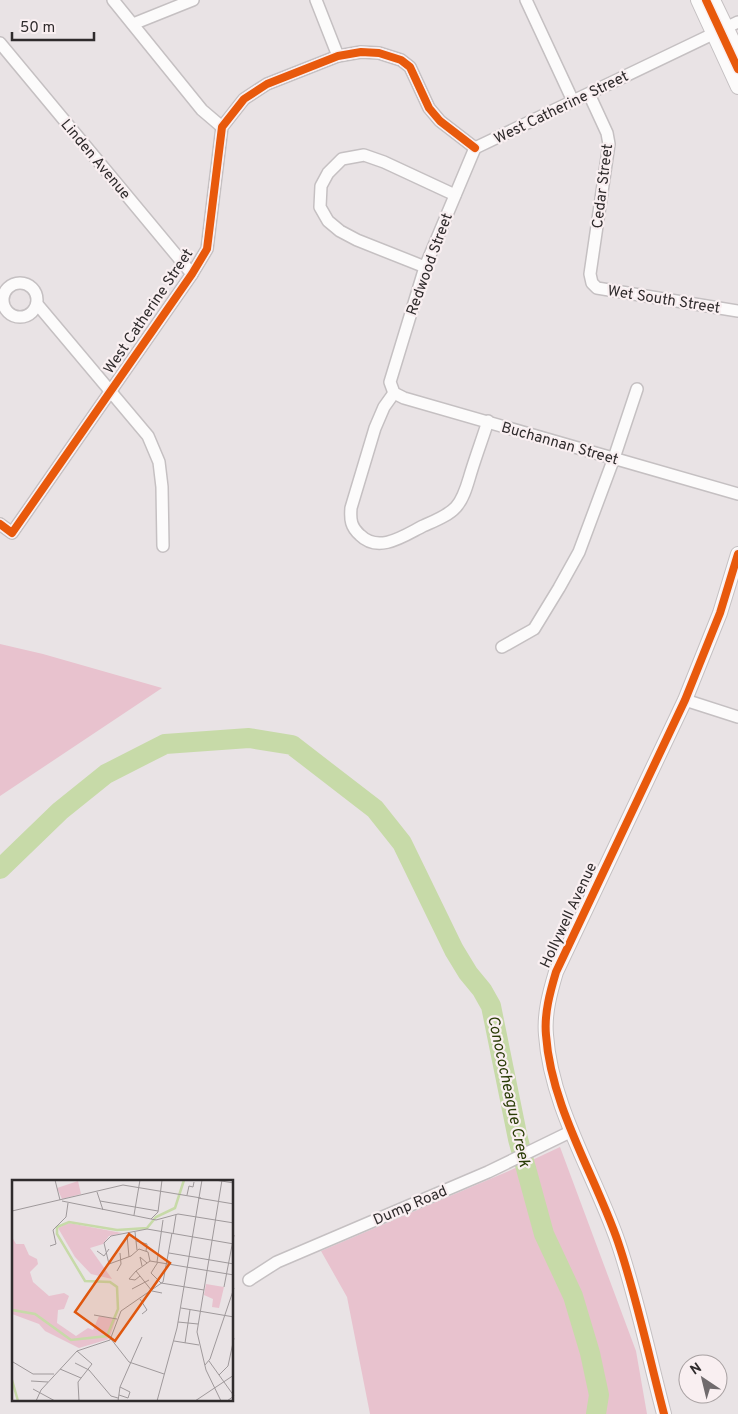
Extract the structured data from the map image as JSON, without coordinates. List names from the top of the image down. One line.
{"streets":{"street":["West Catherine Street","Linden Avenue","Cedar Street","Redwood Street","Wet South Street","Buchannan Street","Hollywell Avenue","Dump Road"]},"crossings":[["West Catherine Street","Linden Avenue"],["West Catherine Street","Cedar Street"],["West Catherine Street","Redwood Street"],["Cedar Street","Wet South Street"],["Redwood Street","Buchannan Street"],["Hollywell Avenue","Dump Road"]],"water":["Conococheague Creek"],"scale_bar":"50 m","north":"top left"}
